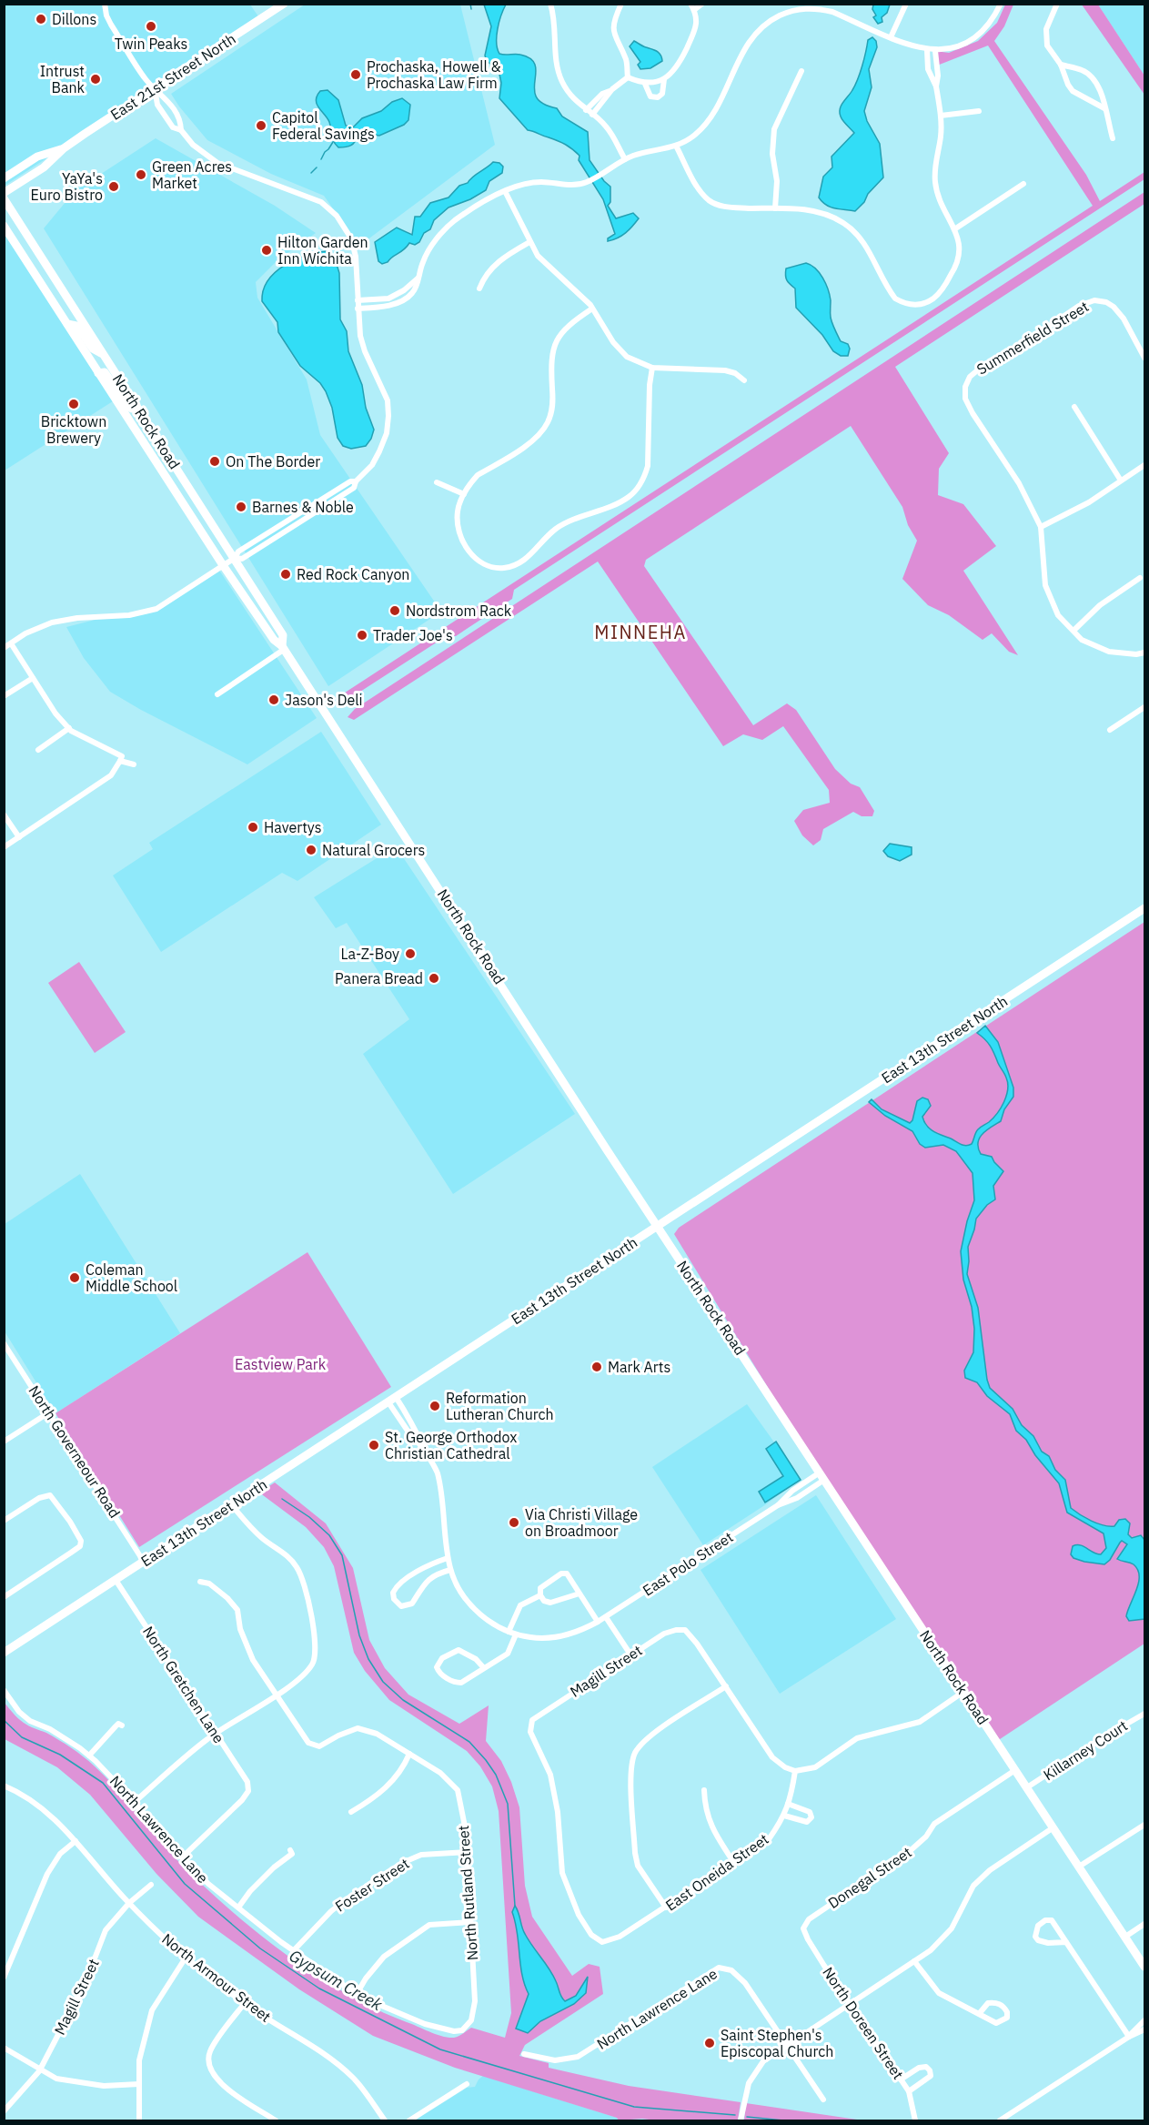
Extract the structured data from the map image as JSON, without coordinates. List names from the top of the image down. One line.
{"streets":{"main road":["East 21st Street North","North Rock Road","East 13th Street North"],"street":["Summerfield Street","North Governeour Road","East Polo Street","Magill Street","North Gretchen Lane","Killarney Court","North Lawrence Lane","East Oneida Street","Donegal Street","Foster Street","North Rutland Street","North Armour Street","North Doreen Street"]},"crossings":[["North Rock Road","East 13th Street North"],["North Rock Road","East Polo Street"],["North Rock Road","Killarney Court"],["North Rock Road","Donegal Street"],["East 13th Street North","North Governeour Road"],["East 13th Street North","East Polo Street"],["East 13th Street North","North Gretchen Lane"],["Magill Street","East Oneida Street"],["Magill Street","North Armour Street"],["North Gretchen Lane","North Lawrence Lane"],["North Lawrence Lane","Foster Street"],["North Lawrence Lane","North Rutland Street"],["Donegal Street","North Doreen Street"],["Foster Street","North Rutland Street"]],"districts":["MINNEHA"],"water":["Gypsum Creek"],"parks":["Eastview Park"],"places":["Dillons","Twin Peaks","Prochaska, Howell & Prochaska Law Firm","Intrust Bank","Capitol Federal Savings","Green Acres Market","YaYa's Euro Bistro","Hilton Garden Inn Wichita","Bricktown Brewery","On The Border","Barnes & Noble","Red Rock Canyon","Nordstrom Rack","Trader Joe's","Jason's Deli","Havertys","Natural Grocers","La-Z-Boy","Panera Bread","Coleman Middle School","Mark Arts","Reformation Lutheran Church","St. George Orthodox Christian Cathedral","Via Christi Village on Broadmoor","Saint Stephen's Episcopal Church"]}
